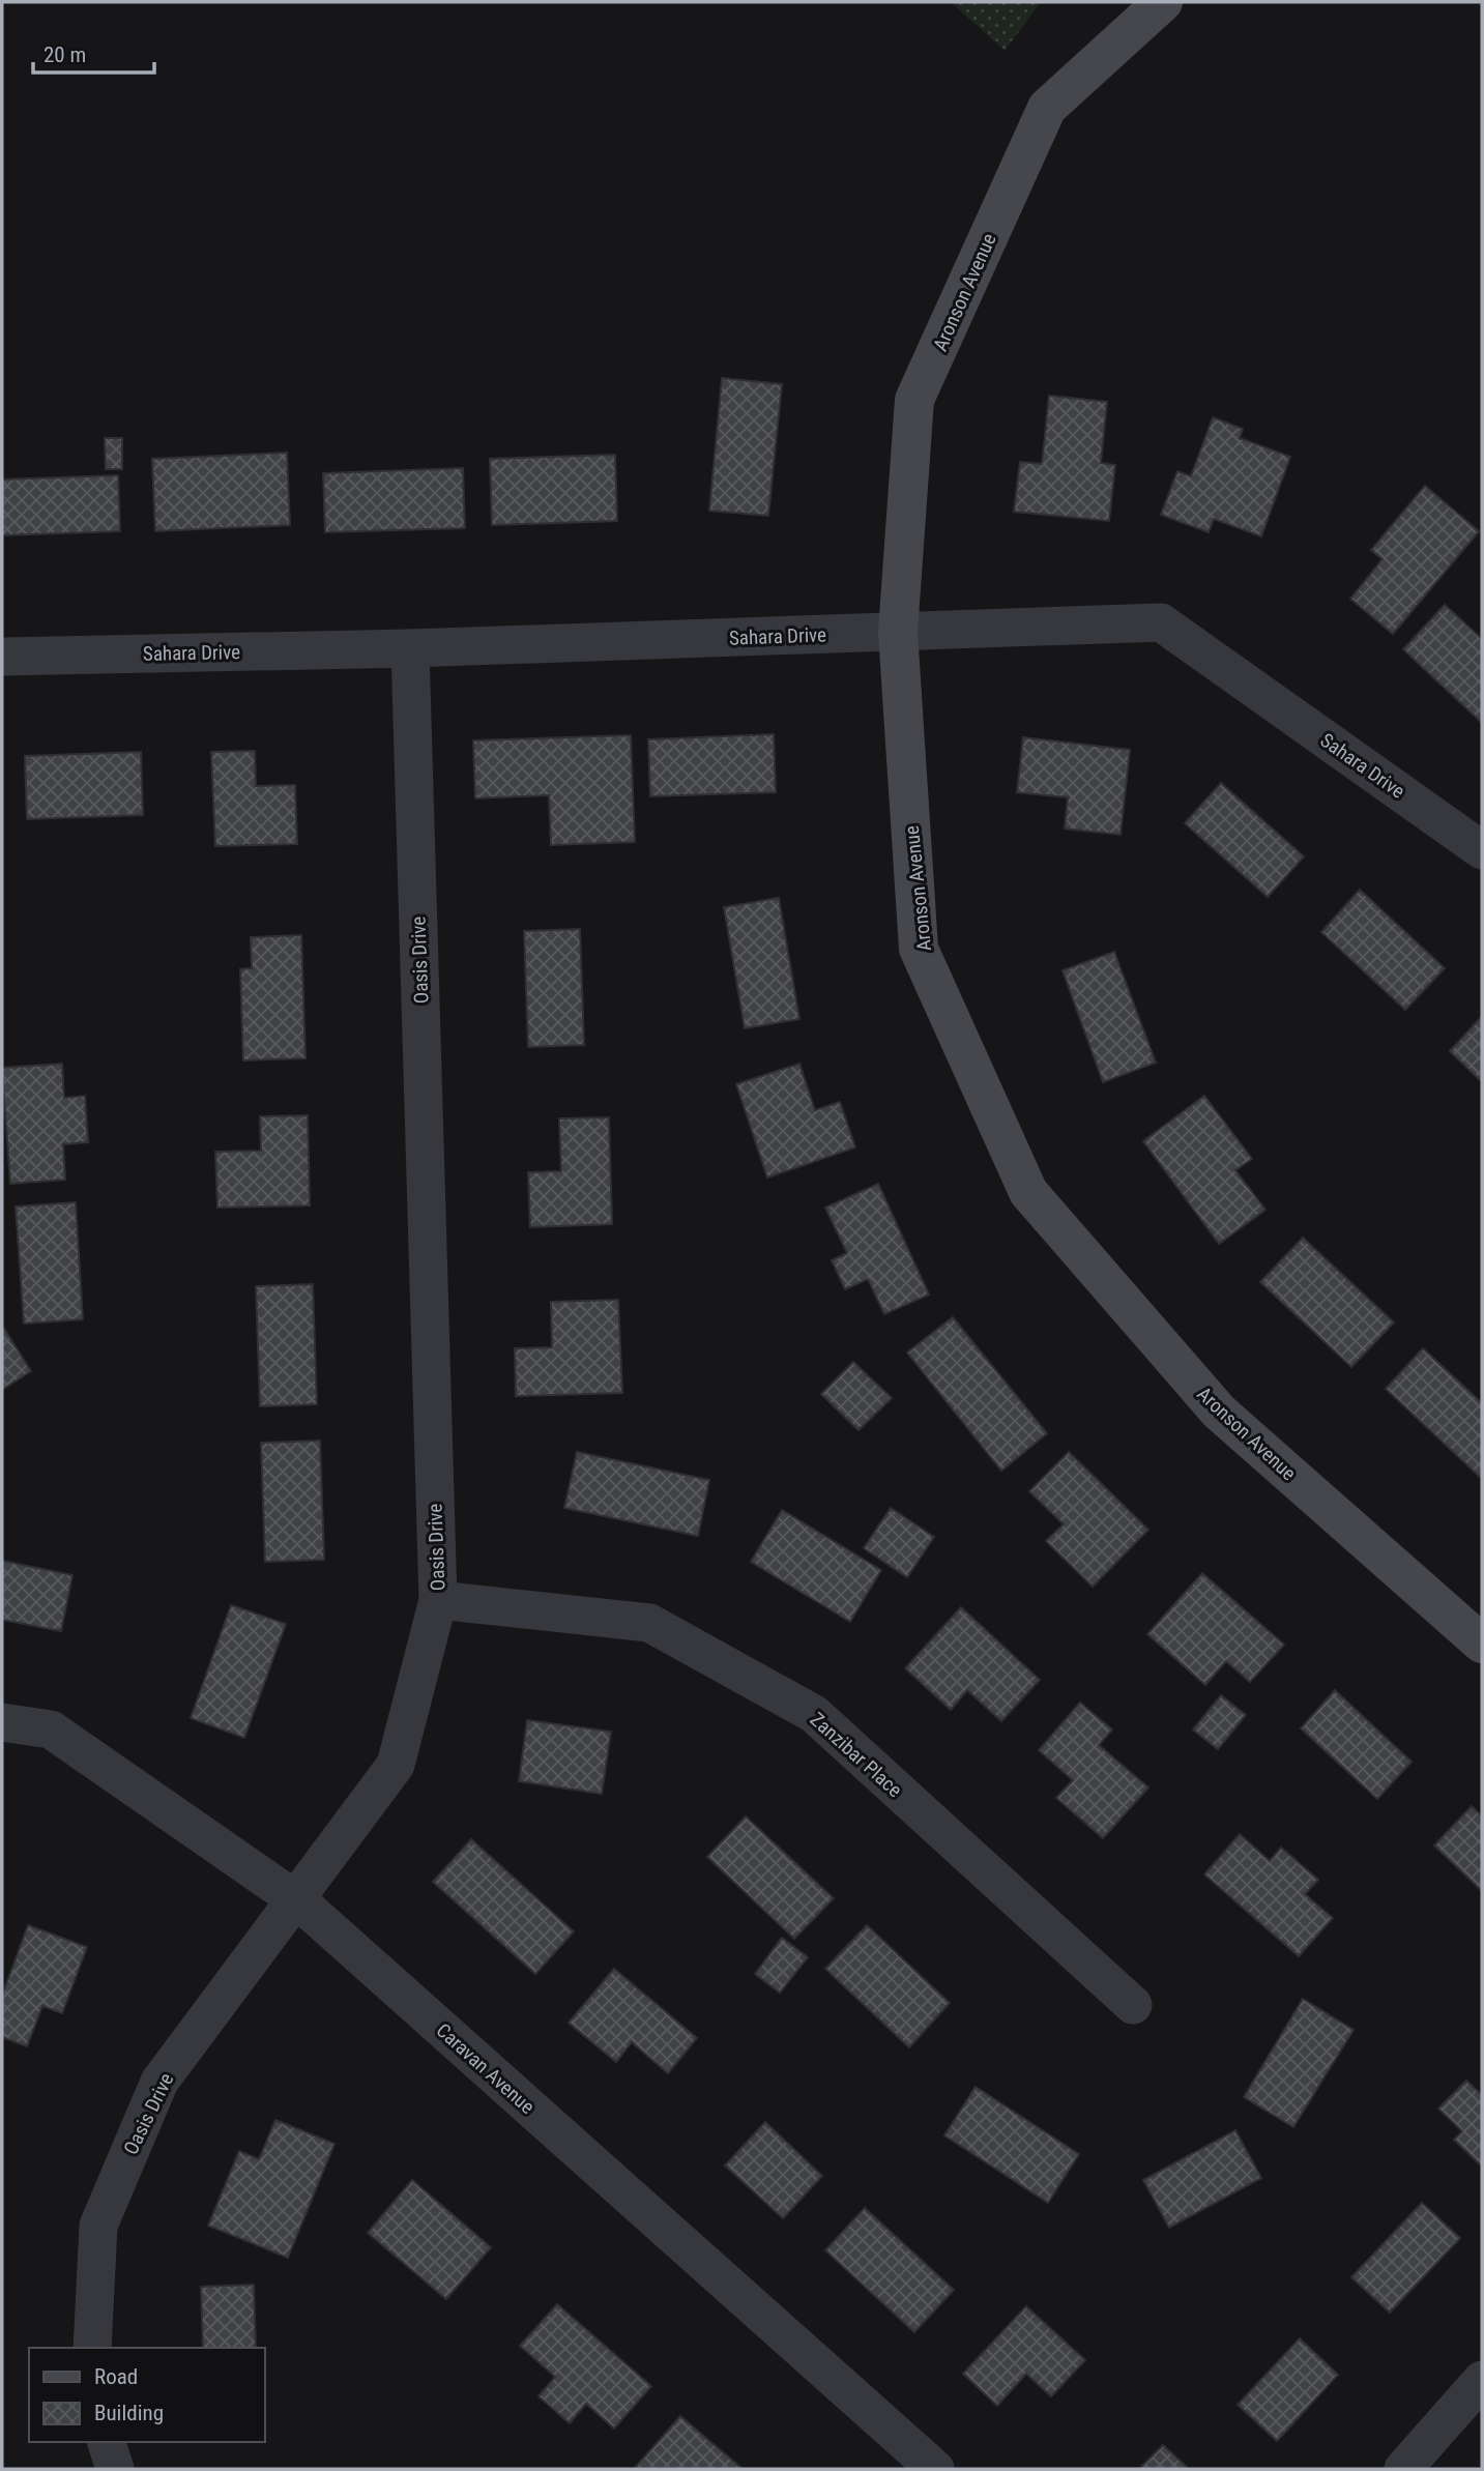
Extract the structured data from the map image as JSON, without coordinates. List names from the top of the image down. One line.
{"streets":{"main road":["Aronson Avenue"],"street":["Sahara Drive","Oasis Drive","Zanzibar Place","Caravan Avenue"]},"crossings":[["Aronson Avenue","Sahara Drive"],["Sahara Drive","Oasis Drive"],["Oasis Drive","Zanzibar Place"],["Oasis Drive","Caravan Avenue"]],"legend":["Road","Building"],"scale_bar":"20 m"}
